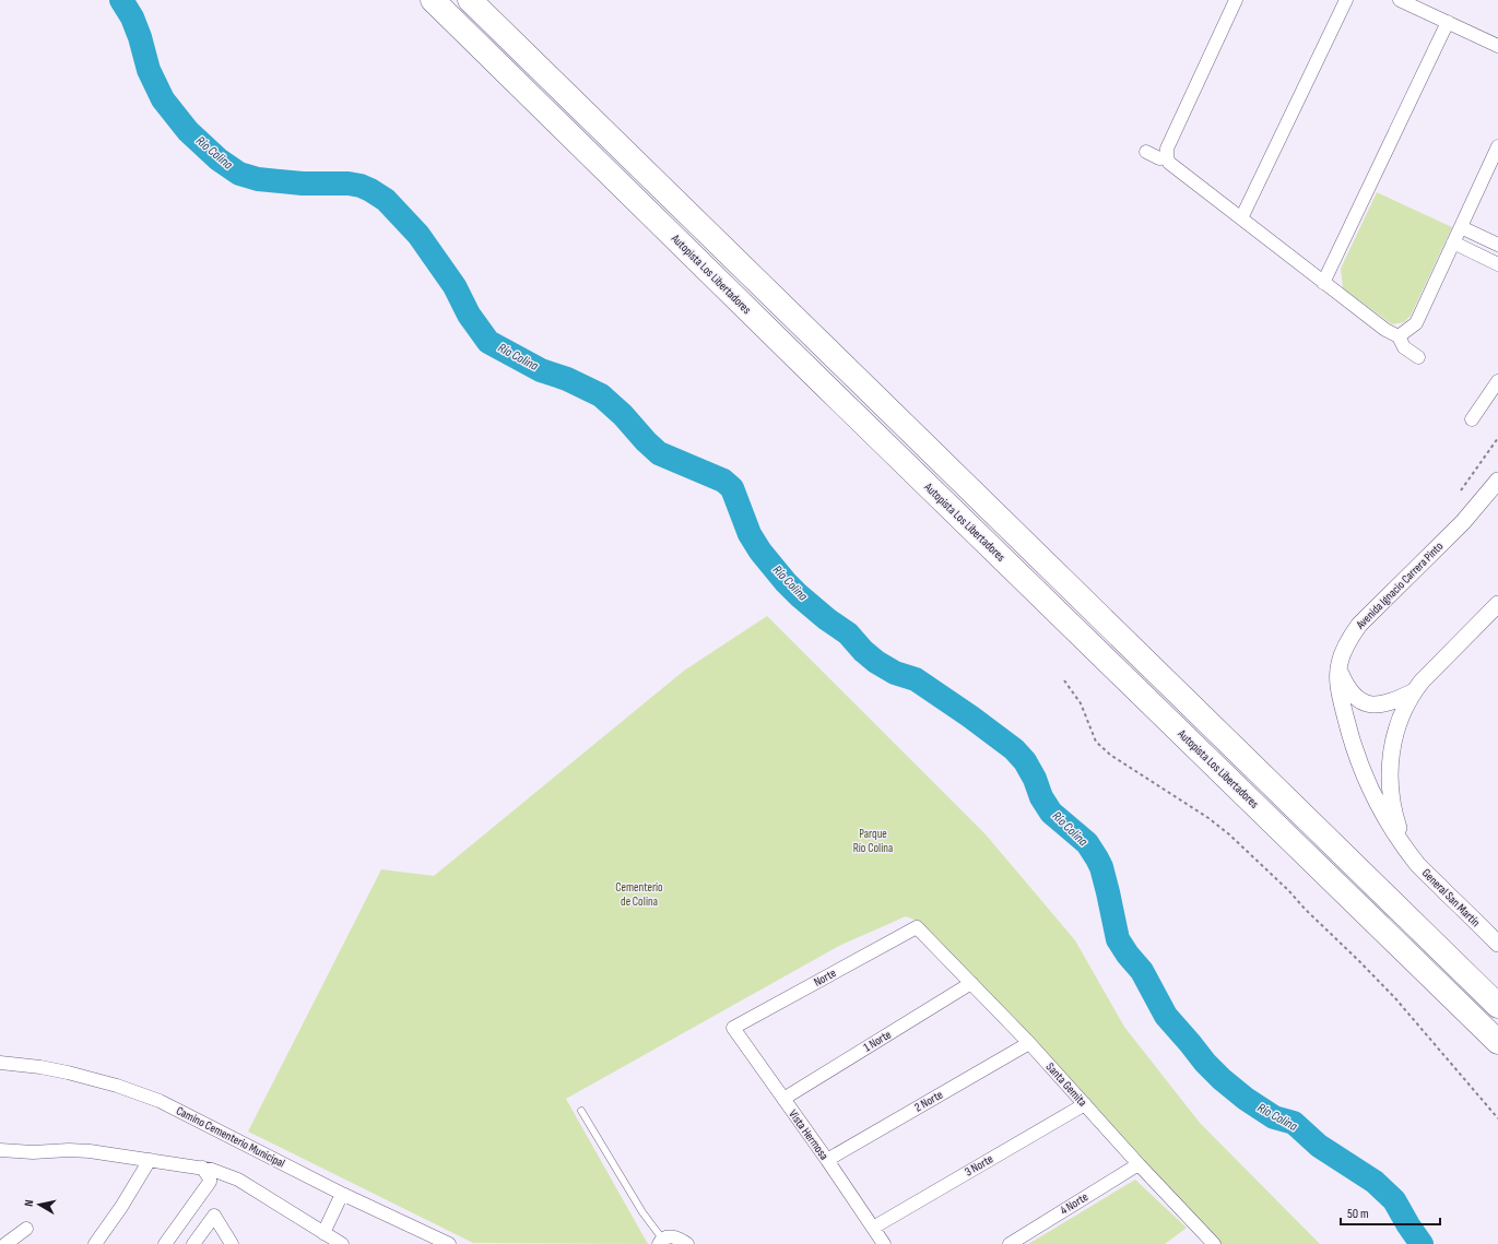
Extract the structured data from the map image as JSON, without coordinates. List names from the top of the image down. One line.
{"streets":{"highway":["Autopista Los Libertadores"],"street":["Avenida Ignacio Carrera Pinto","General San Martín","Norte","1 Norte","Santa Gemita","2 Norte","Vista Hermosa","Camino Cementerio Municipal","3 Norte","4 Norte"]},"crossings":[["Avenida Ignacio Carrera Pinto","General San Martín"],["Norte","Santa Gemita"],["Norte","Vista Hermosa"],["1 Norte","Santa Gemita"],["1 Norte","Vista Hermosa"],["Santa Gemita","2 Norte"],["Santa Gemita","3 Norte"],["Santa Gemita","4 Norte"],["2 Norte","Vista Hermosa"],["Vista Hermosa","3 Norte"]],"water":["Río Colina"],"parks":["Parque Río Colina","Cementerio de Colina"],"scale_bar":"50 m","north":"left"}
